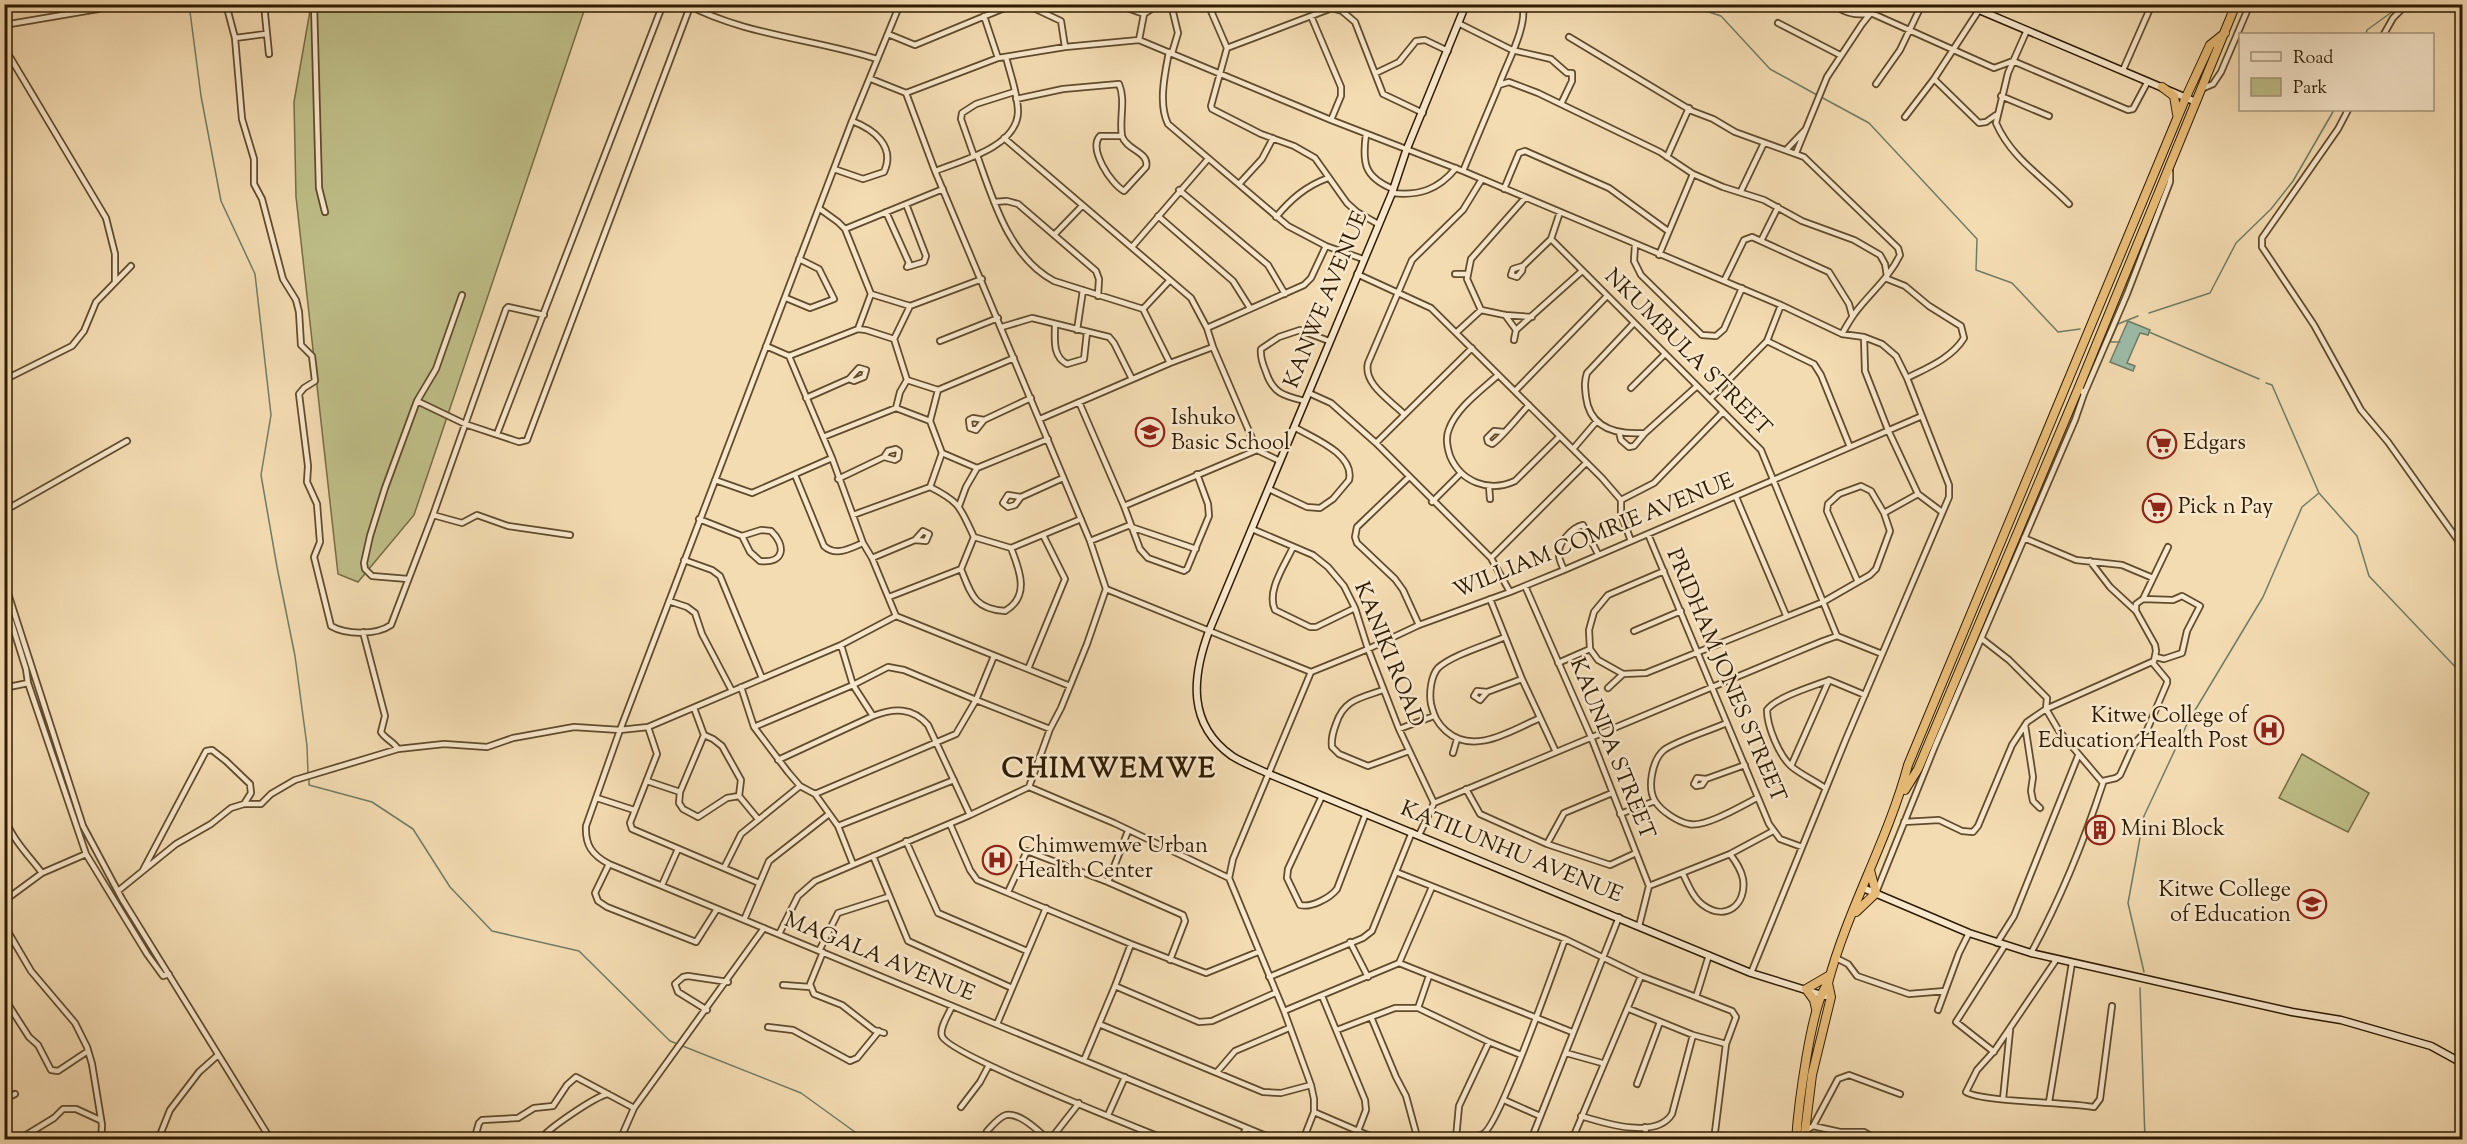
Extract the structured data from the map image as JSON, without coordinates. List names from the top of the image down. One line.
{"streets":{"main road":["KANWE AVENUE","KATILUNHU AVENUE"],"street":["NKUMBULA STREET","WILLIAM COMRIE AVENUE","KANIKI ROAD","PRIDHAM JONES STREET","KAUNDA STREET","MAGALA AVENUE"]},"crossings":[["KANWE AVENUE","KANIKI ROAD"],["KANWE AVENUE","KATILUNHU AVENUE"],["NKUMBULA STREET","WILLIAM COMRIE AVENUE"],["WILLIAM COMRIE AVENUE","KANIKI ROAD"],["WILLIAM COMRIE AVENUE","PRIDHAM JONES STREET"],["WILLIAM COMRIE AVENUE","KAUNDA STREET"]],"districts":["CHIMWEMWE"],"places":{"school or university":["Ishuko Basic School","Kitwe College of Education"],"supermarket":["Edgars","Pick n Pay"],"hospital":["Kitwe College of Education Health Post","Chimwemwe Urban Health Center"],"building":["Mini Block"]},"legend":["Road","Park"]}
